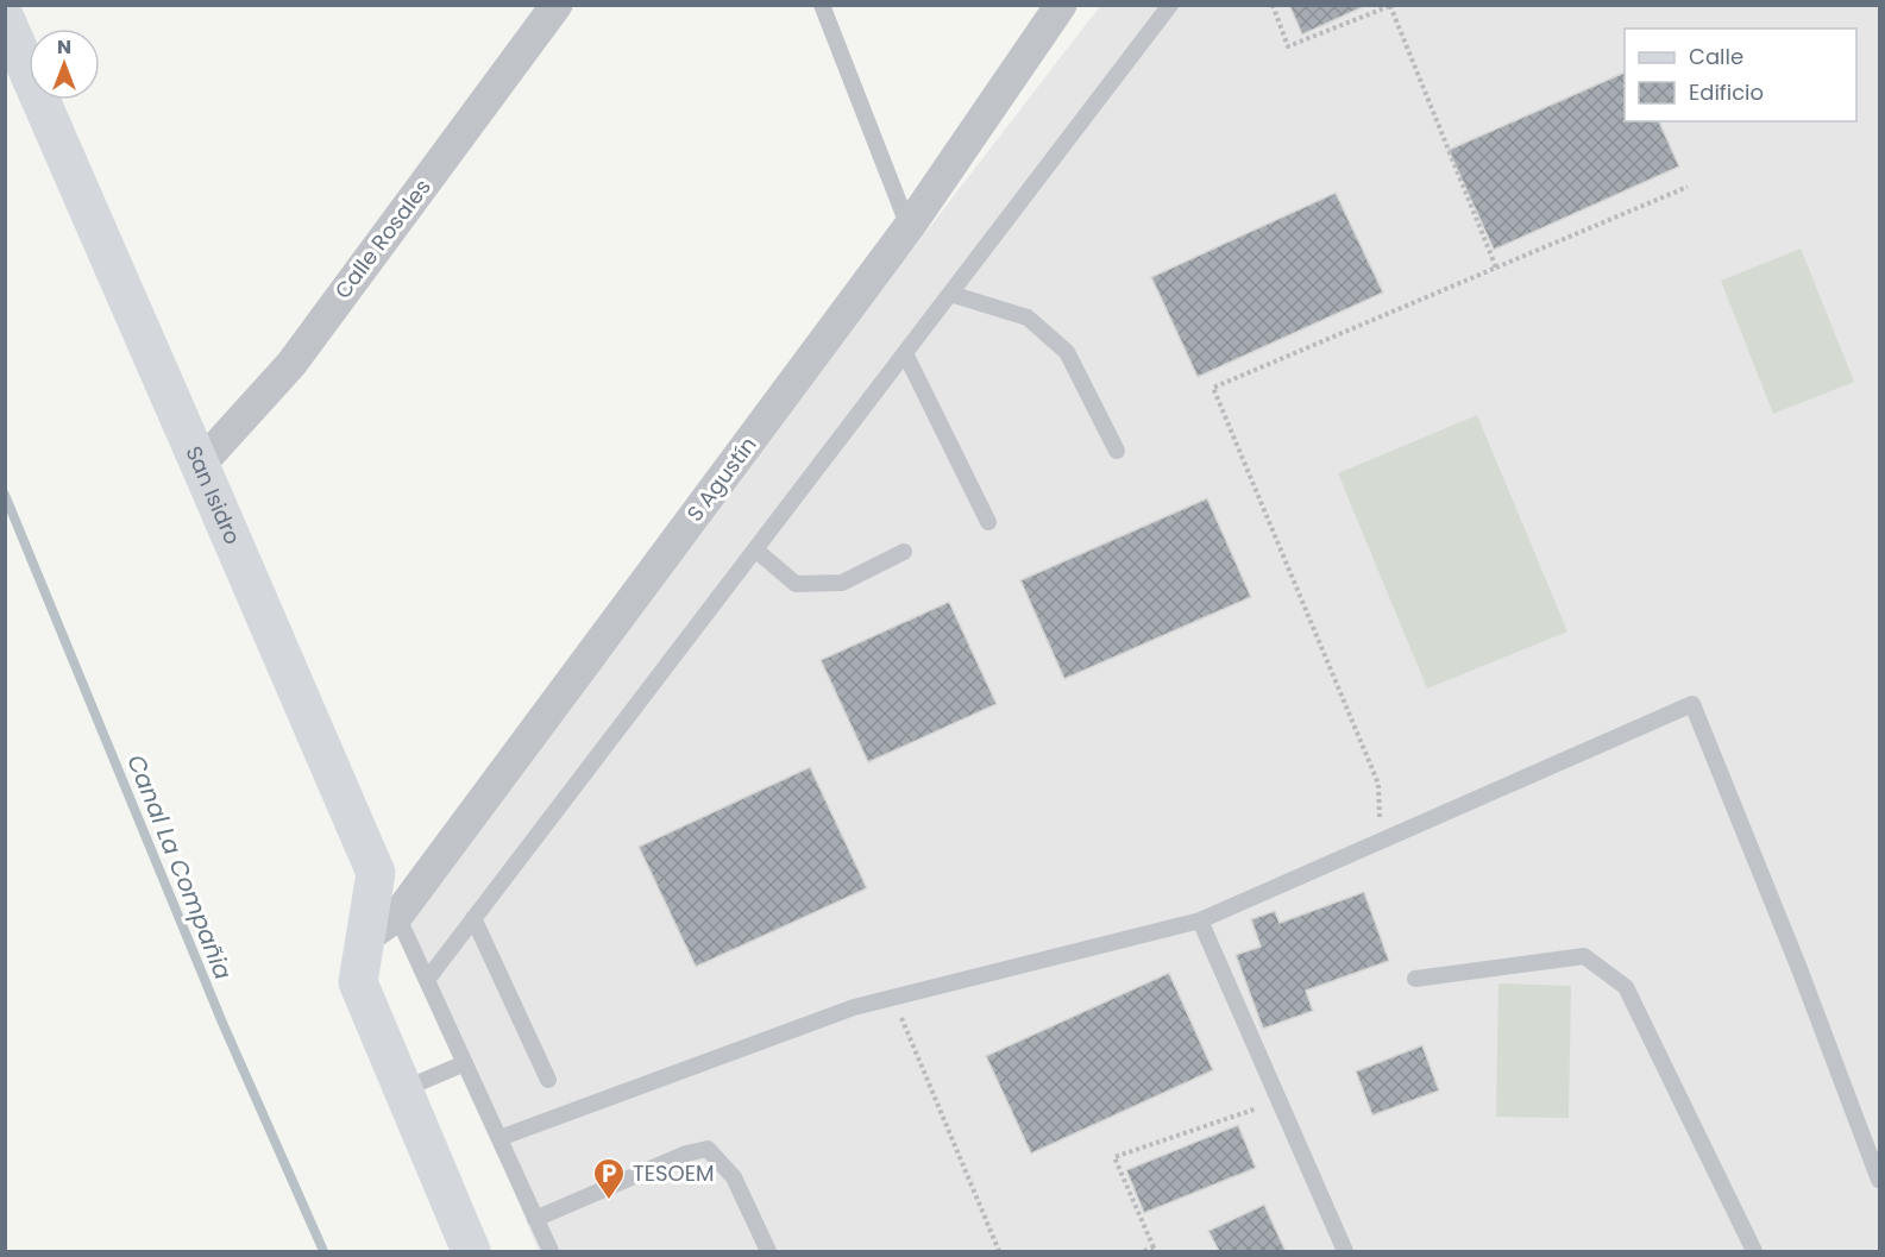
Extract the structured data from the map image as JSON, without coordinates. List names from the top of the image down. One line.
{"streets":{"main road":["San Isidro"],"street":["Calle Rosales","S Agustín"]},"crossings":[["Calle Rosales","San Isidro"],["S Agustín","San Isidro"]],"water":["Canal La Compañia"],"places":{"parking":["TESOEM"]},"legend":["Calle","Edificio"],"north":"top"}
